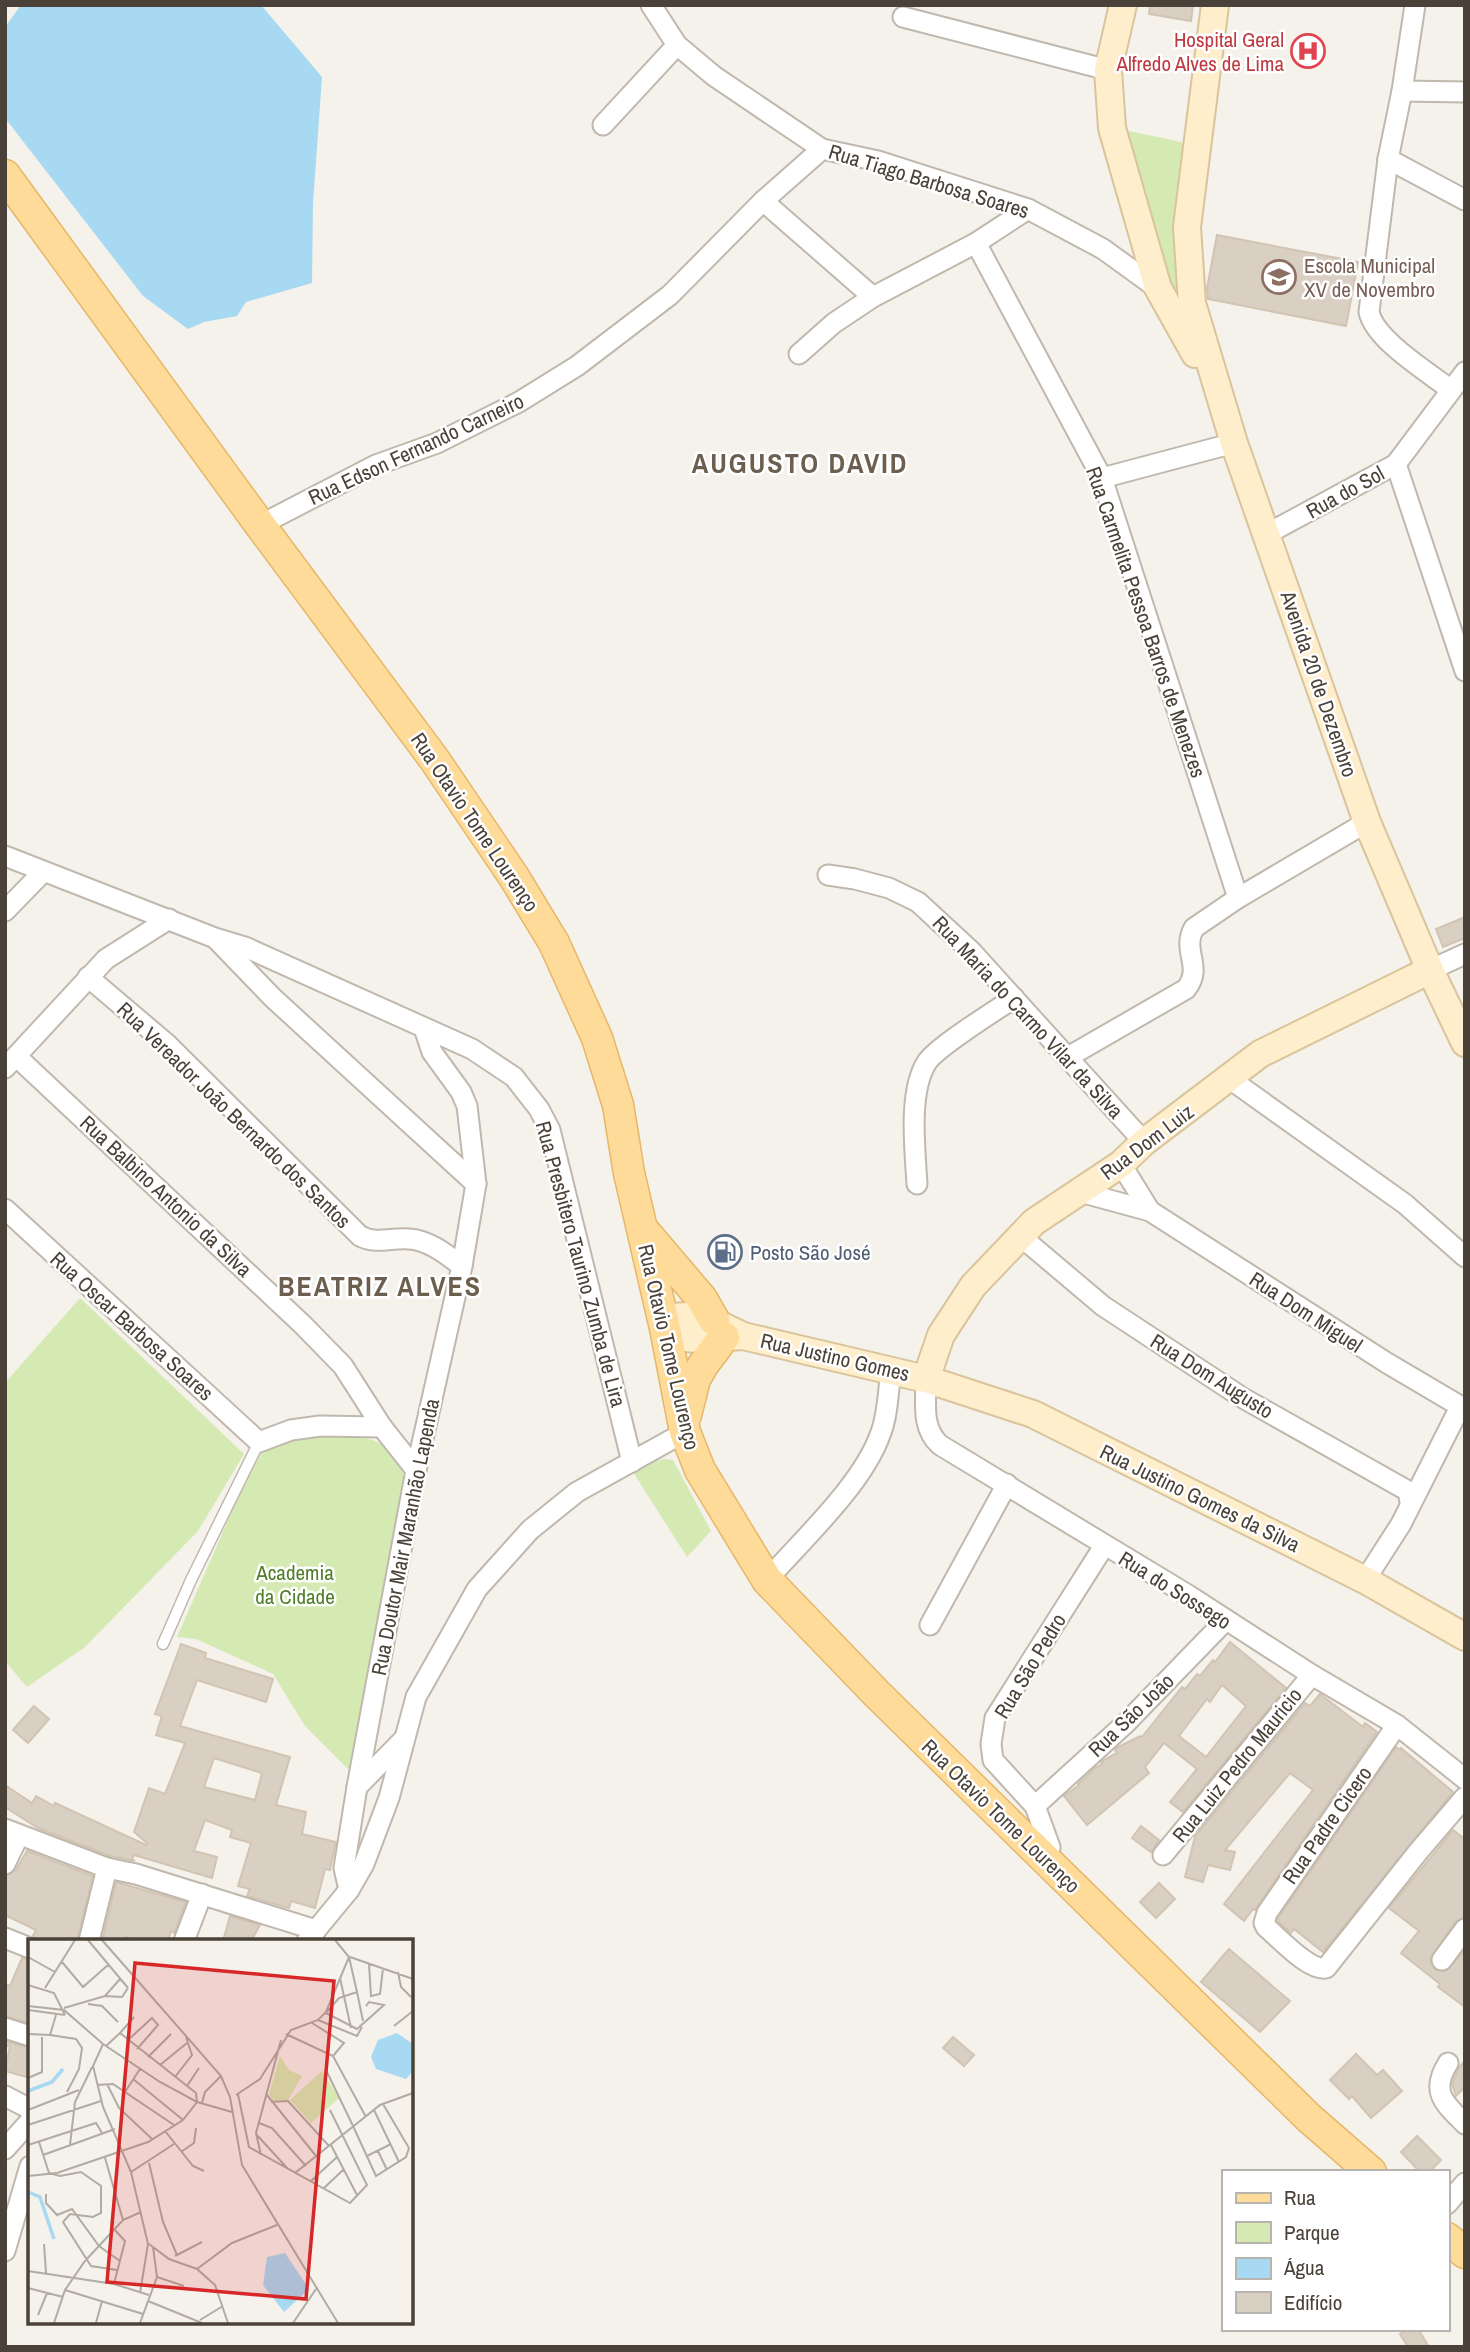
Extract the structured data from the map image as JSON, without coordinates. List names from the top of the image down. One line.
{"streets":{"main road":["Rua Otavio Tome Lourenço"],"street":["Rua Tiago Barbosa Soares","Rua Edson Fernando Carneiro","Rua do Sol","Rua Carmelita Pessoa Barros de Menezes","Avenida 20 de Dezembro","Rua Maria do Carmo Vilar da Silva","Rua Vereador João Bernardo dos Santos","Rua Dom Luiz","Rua Balbino Antonio da Silva","Rua Presbitero Taurino Zumba de Lira","Rua Dom Miguel","Rua Oscar Barbosa Soares","Rua Justino Gomes","Rua Dom Augusto","Rua Justino Gomes da Silva","Rua Doutor Mair Maranhão Lapenda","Rua do Sossego","Rua São Pedro","Rua São João","Rua Luiz Pedro Mauricio","Rua Padre Cicero"]},"crossings":[["Rua Tiago Barbosa Soares","Rua Edson Fernando Carneiro"],["Rua Edson Fernando Carneiro","Rua Otavio Tome Lourenço"],["Rua do Sol","Avenida 20 de Dezembro"],["Avenida 20 de Dezembro","Rua Dom Luiz"],["Rua Otavio Tome Lourenço","Rua Justino Gomes"],["Rua Otavio Tome Lourenço","Rua São Pedro"],["Rua Maria do Carmo Vilar da Silva","Rua Dom Luiz"],["Rua Vereador João Bernardo dos Santos","Rua Doutor Mair Maranhão Lapenda"],["Rua Dom Luiz","Rua Dom Miguel"],["Rua Dom Luiz","Rua Justino Gomes"],["Rua Dom Luiz","Rua Dom Augusto"],["Rua Dom Luiz","Rua Justino Gomes da Silva"],["Rua Dom Luiz","Rua do Sossego"],["Rua Balbino Antonio da Silva","Rua Doutor Mair Maranhão Lapenda"],["Rua Presbitero Taurino Zumba de Lira","Rua Doutor Mair Maranhão Lapenda"],["Rua Justino Gomes","Rua Justino Gomes da Silva"],["Rua Justino Gomes","Rua do Sossego"],["Rua Justino Gomes da Silva","Rua do Sossego"],["Rua do Sossego","Rua São Pedro"],["Rua do Sossego","Rua São João"],["Rua do Sossego","Rua Luiz Pedro Mauricio"],["Rua do Sossego","Rua Padre Cicero"],["Rua São Pedro","Rua São João"]],"districts":["AUGUSTO DAVID","BEATRIZ ALVES"],"parks":["Academia da Cidade"],"places":{"hospital":["Hospital Geral Alfredo Alves de Lima"],"school or university":["Escola Municipal XV de Novembro"],"fuel station":["Posto São José"]},"legend":["Rua","Parque","Água","Edifício"]}
